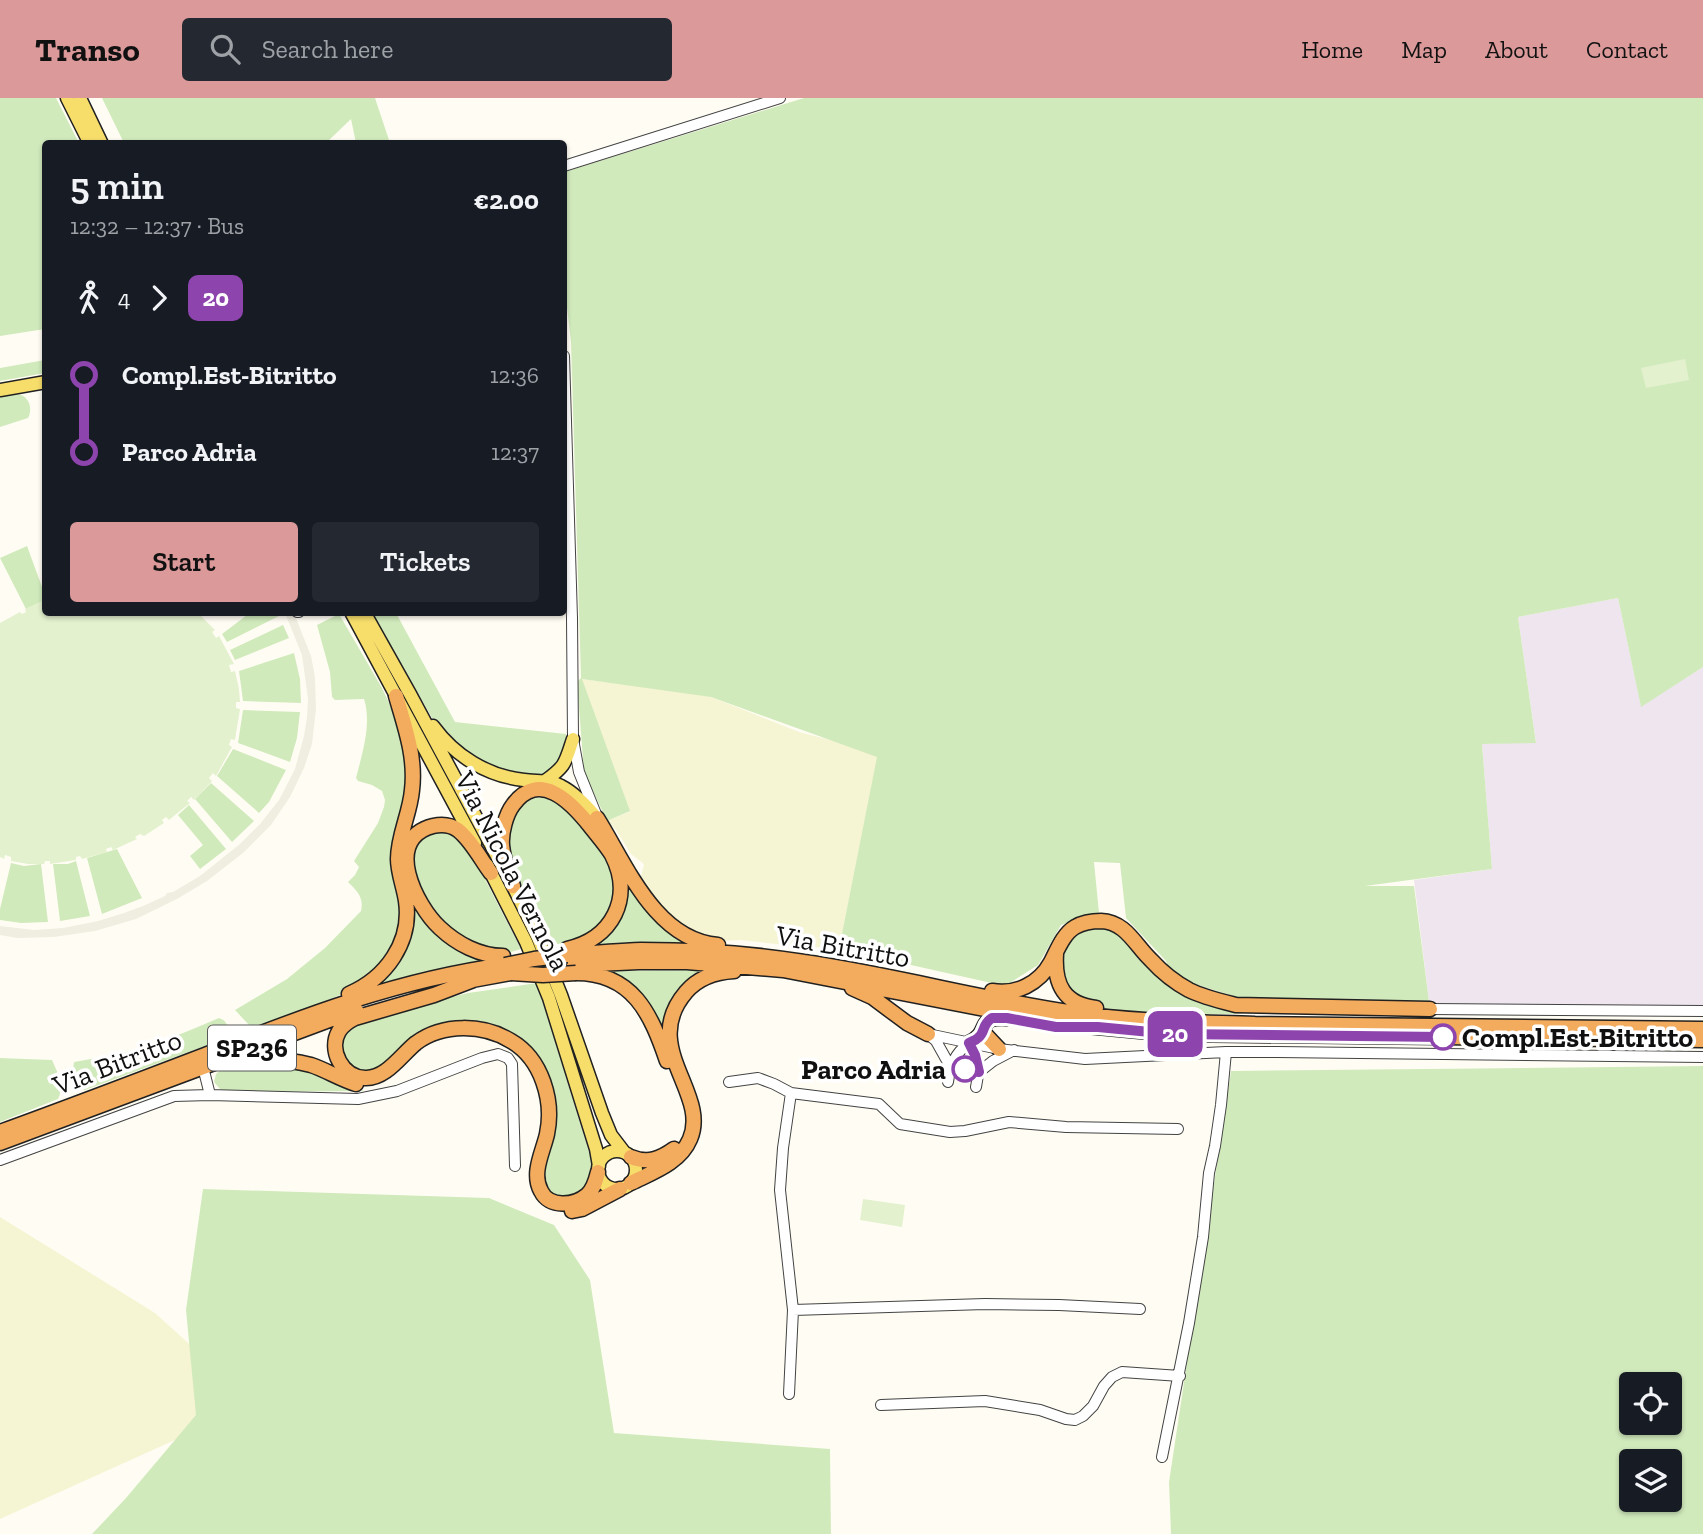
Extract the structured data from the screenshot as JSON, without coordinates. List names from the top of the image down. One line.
{"streets":{"highway":["Via Bitritto","SP236"],"main road":["Via Nicola Vernola"]},"places":["Compl.Est-Bitritto","Parco Adria"],"lines":["bus line 20"],"page":{"header":"Transo","search":"Search here","nav":["Home","Map","About","Contact"],"on_map":"20","heading":["5 min","12:32 – 12:37 · Bus","€2.00"],"legs":["4","20"],"list":[{"name":"Compl.Est-Bitritto","value":"12:36"},{"name":"Parco Adria","value":"12:37"}],"buttons":["Start","Tickets"]}}
